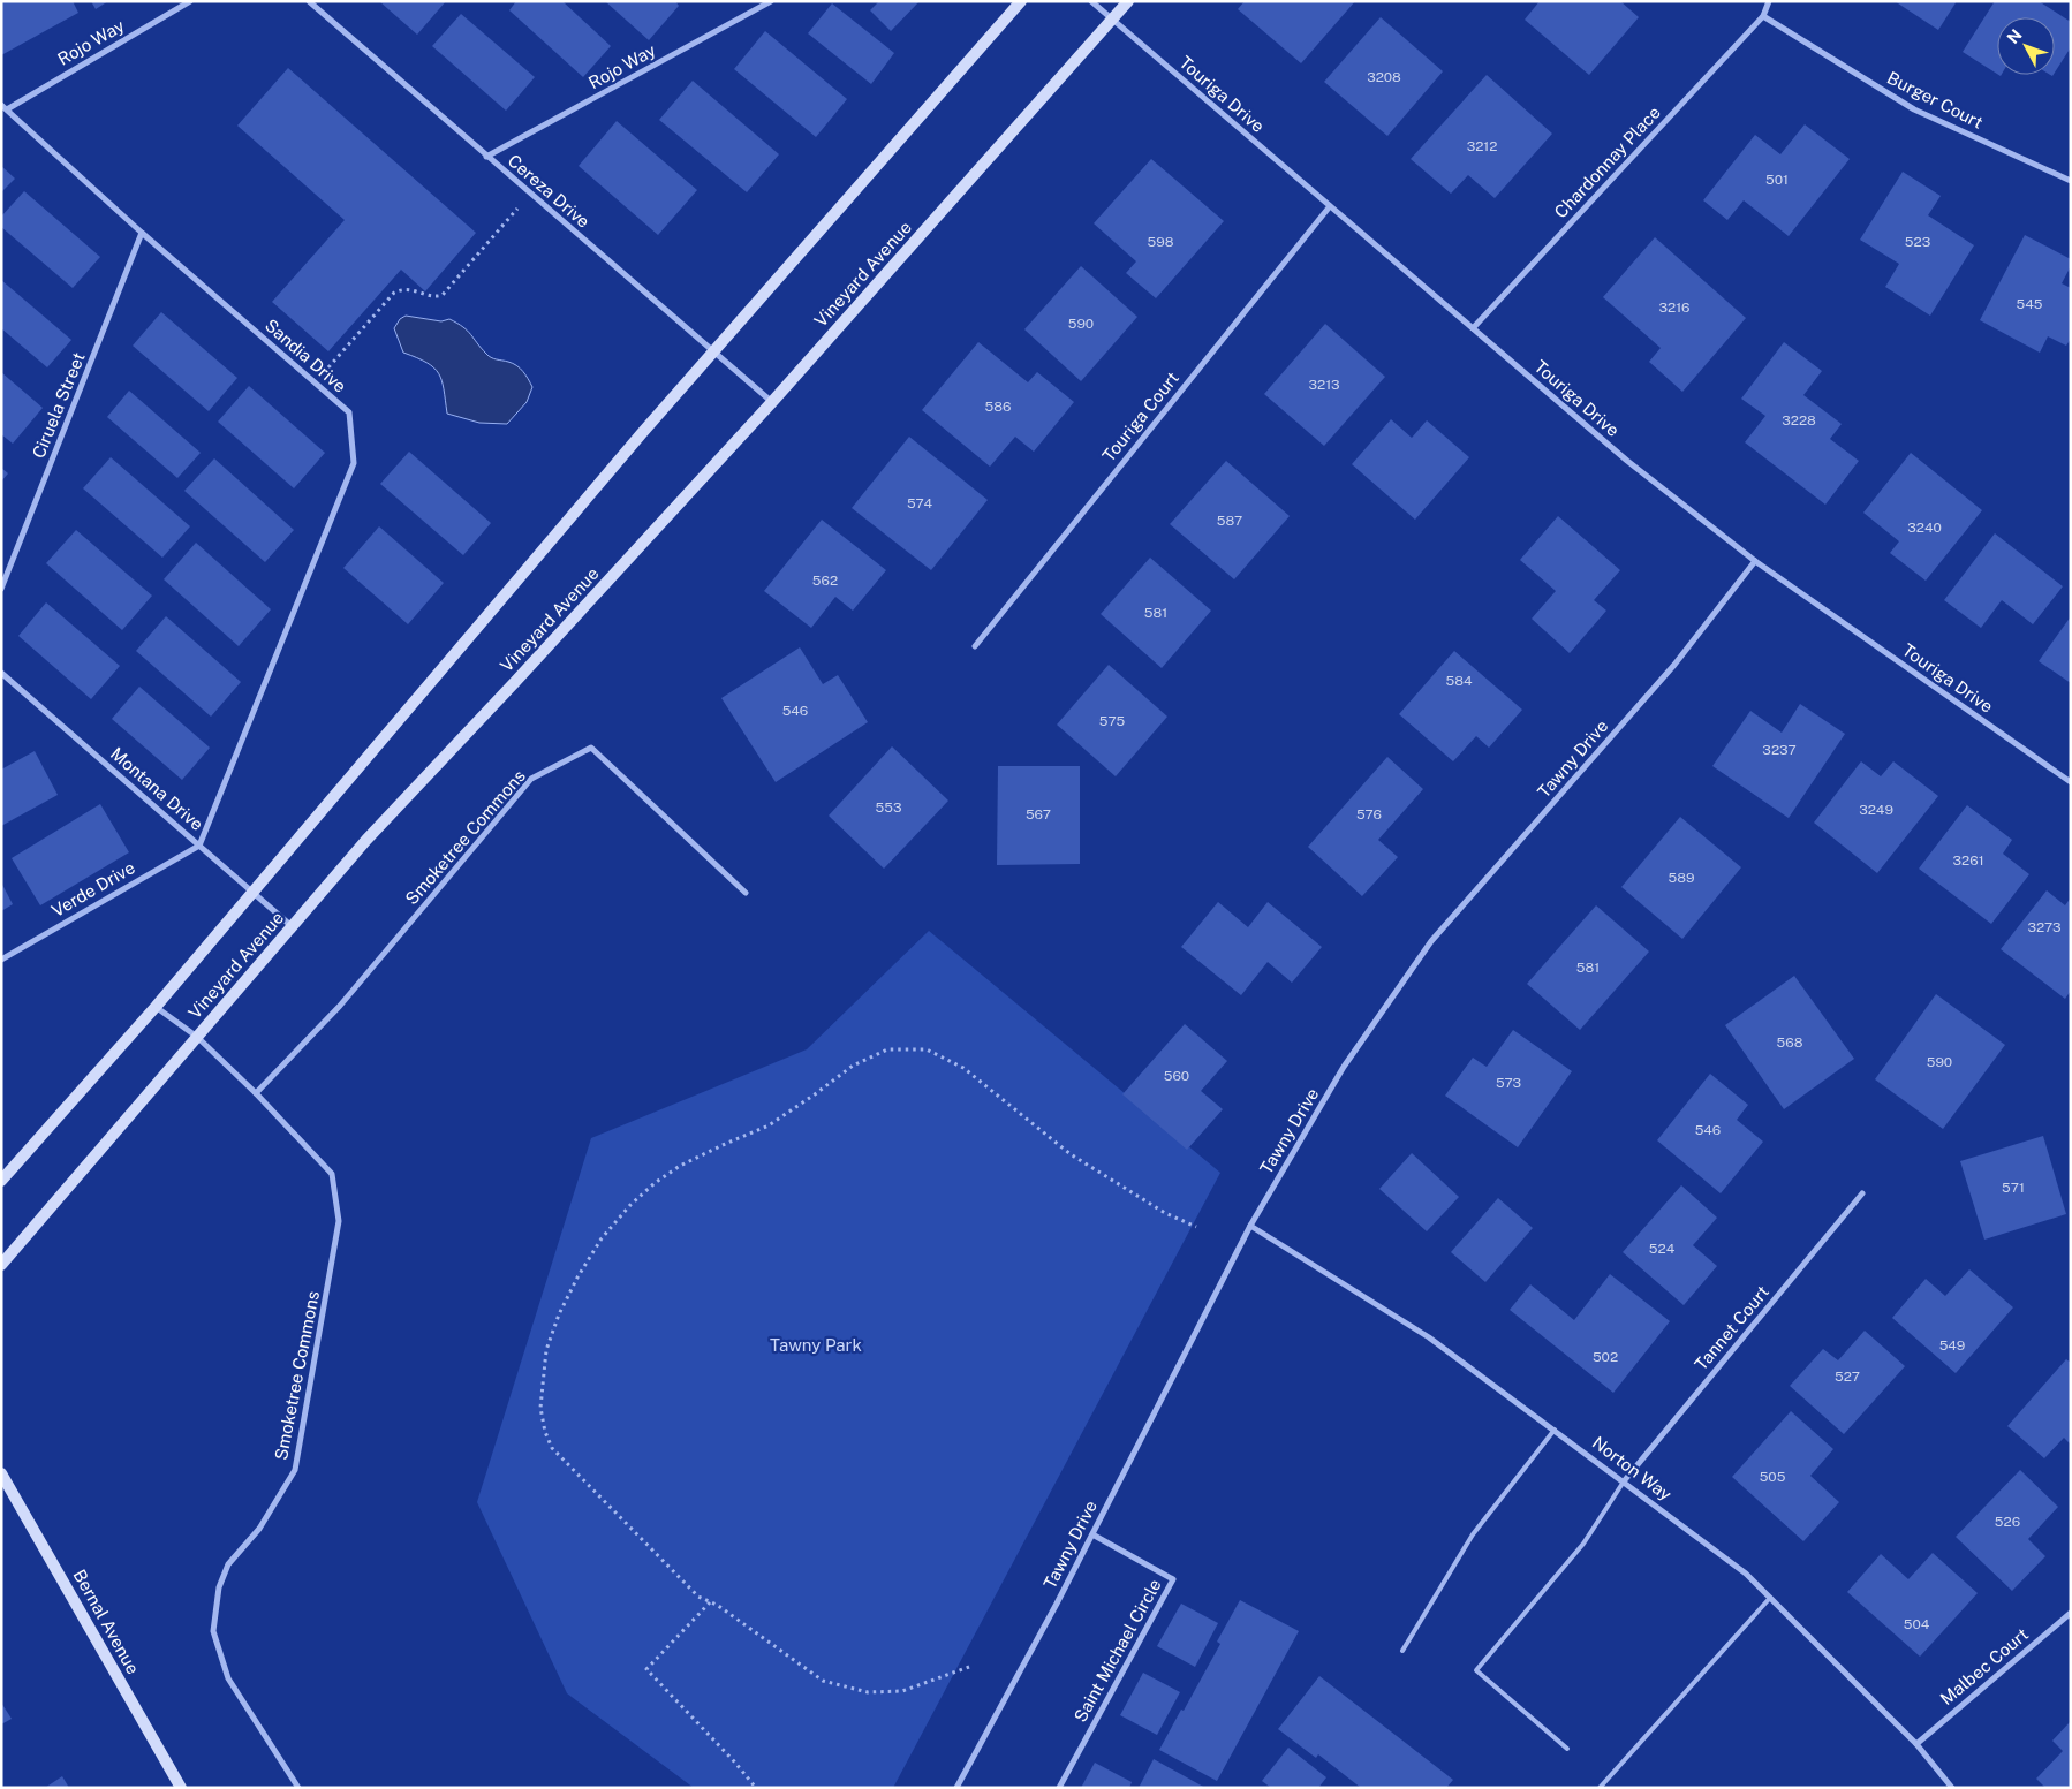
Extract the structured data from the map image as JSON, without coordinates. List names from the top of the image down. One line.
{"streets":{"street":["Rojo Way","Touriga Drive","Burger Court","Chardonnay Place","Cereza Drive","Vineyard Avenue","Sandia Drive","Ciruela Street","Touriga Court","Tawny Drive","Montana Drive","Smoketree Commons","Verde Drive","Tannet Court","Norton Way","Bernal Avenue","Saint Michael Circle","Malbec Court"]},"crossings":[["Rojo Way","Cereza Drive"],["Rojo Way","Sandia Drive"],["Touriga Drive","Chardonnay Place"],["Touriga Drive","Vineyard Avenue"],["Touriga Drive","Touriga Court"],["Touriga Drive","Tawny Drive"],["Burger Court","Chardonnay Place"],["Cereza Drive","Vineyard Avenue"],["Vineyard Avenue","Montana Drive"],["Vineyard Avenue","Smoketree Commons"],["Sandia Drive","Ciruela Street"],["Sandia Drive","Montana Drive"],["Sandia Drive","Verde Drive"],["Tawny Drive","Norton Way"],["Tawny Drive","Saint Michael Circle"],["Montana Drive","Verde Drive"],["Tannet Court","Norton Way"],["Norton Way","Malbec Court"]],"parks":["Tawny Park"],"house_numbers":["3208","3212","501","598","523","545","3216","590","3213","586","3228","574","587","3240","562","581","584","546","575","3237","553","3249","567","576","3261","589","3273","581","568","590","560","573","546","571","524","549","502","527","505","526","504"],"north":"top left"}
